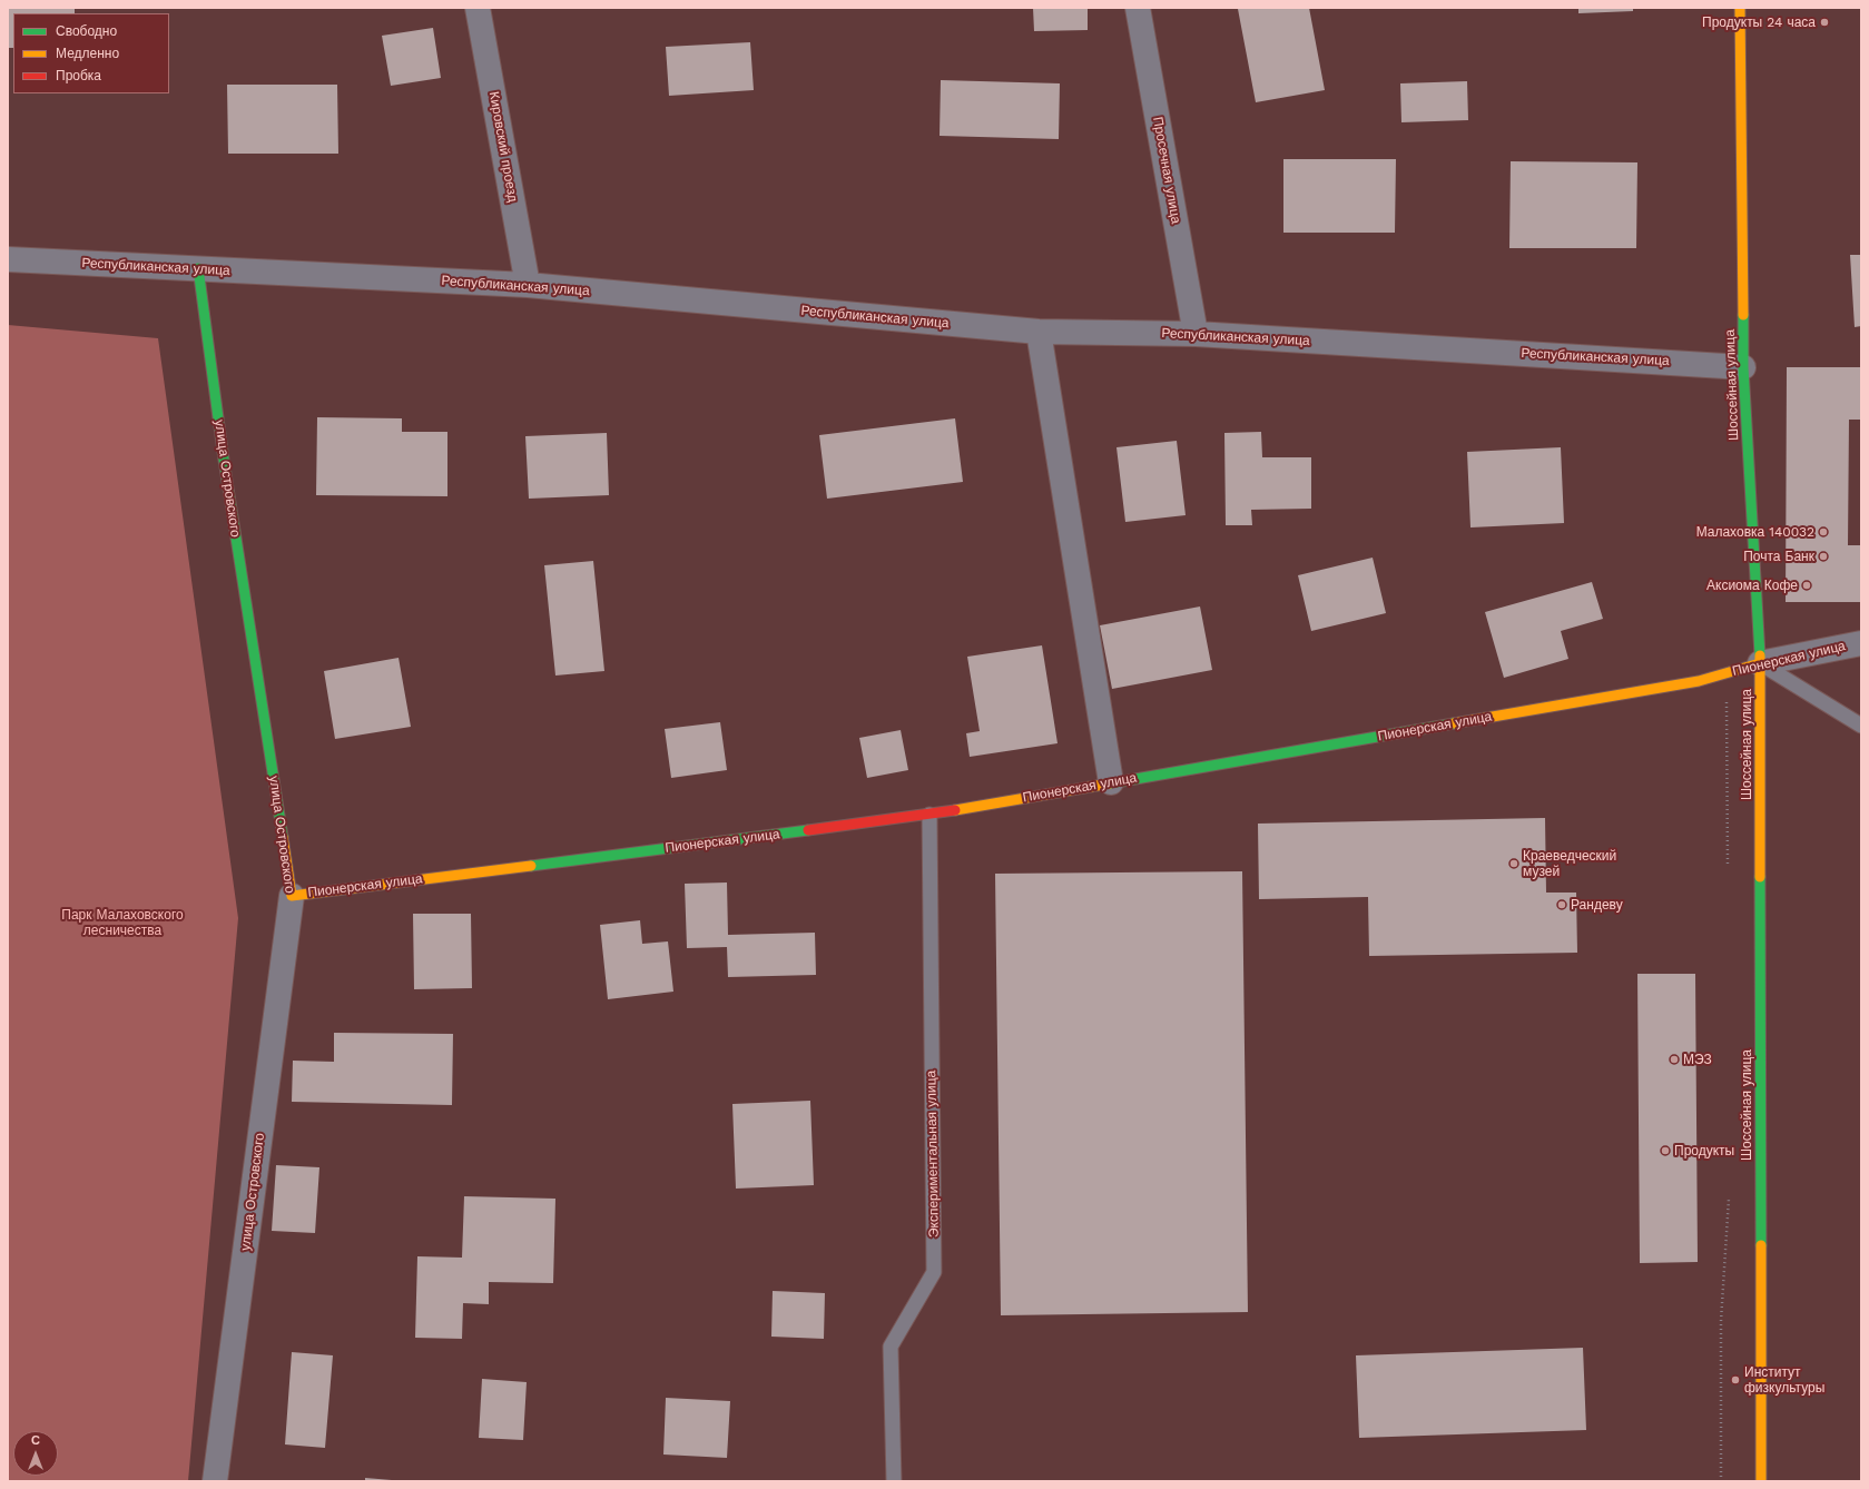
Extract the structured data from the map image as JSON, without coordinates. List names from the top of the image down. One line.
{"streets":{"street":["Кировский проезд","Просечная улица","Республиканская улица","Шоссейная улица","улица Островского","Пионерская улица"],"lane":["Экспериментальная улица"]},"crossings":[["Кировский проезд","Республиканская улица"],["Просечная улица","Республиканская улица"],["Республиканская улица","Шоссейная улица"],["Республиканская улица","улица Островского"],["Шоссейная улица","Пионерская улица"],["улица Островского","Пионерская улица"],["Пионерская улица","Экспериментальная улица"]],"parks":["Парк Малаховского лесничества"],"places":["Продукты 24 часа","Малаховка 140032","Почта Банк","Аксиома Кофе","Краеведческий музей","Рандеву","МЭЗ","Продукты","Институт физкультуры"],"legend":["Свободно","Медленно","Пробка"],"north":"top"}
